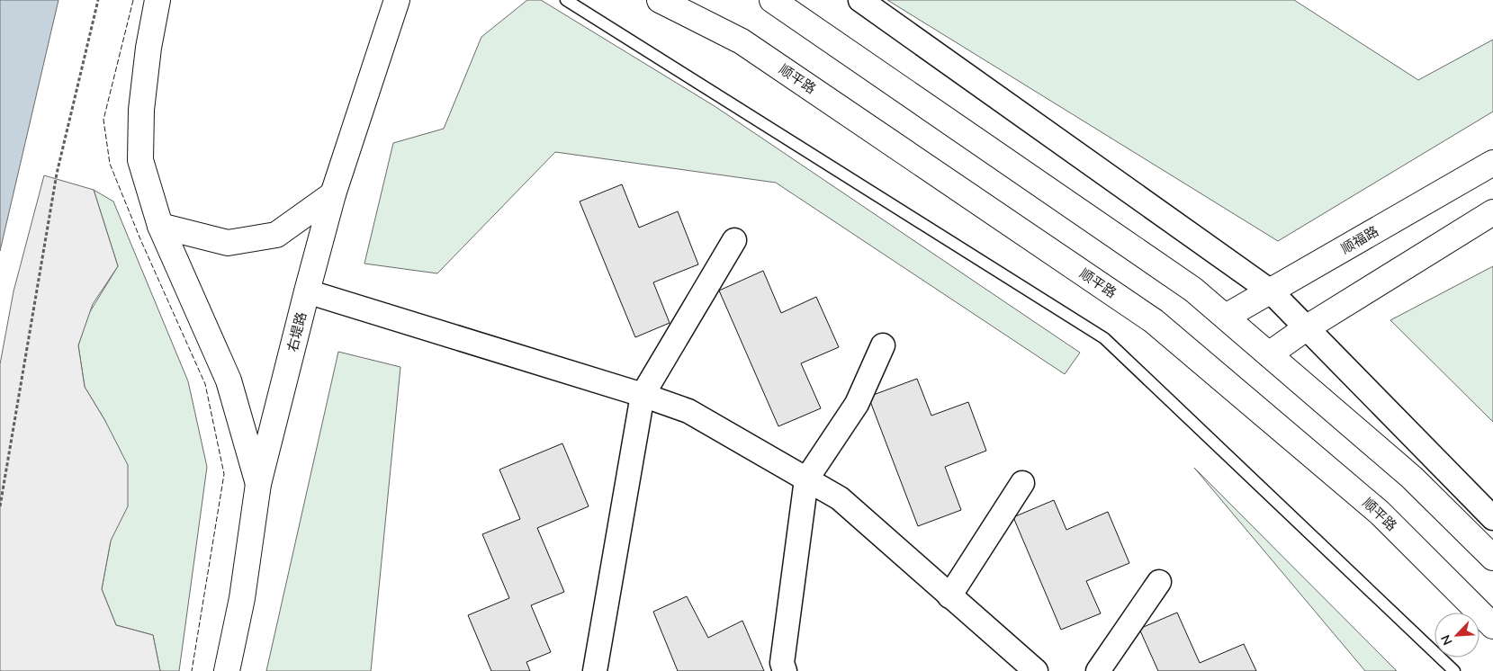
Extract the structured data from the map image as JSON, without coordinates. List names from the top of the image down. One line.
{"streets":{"main road":["顺平路","顺福路","右堤路"]},"north":"bottom left"}
